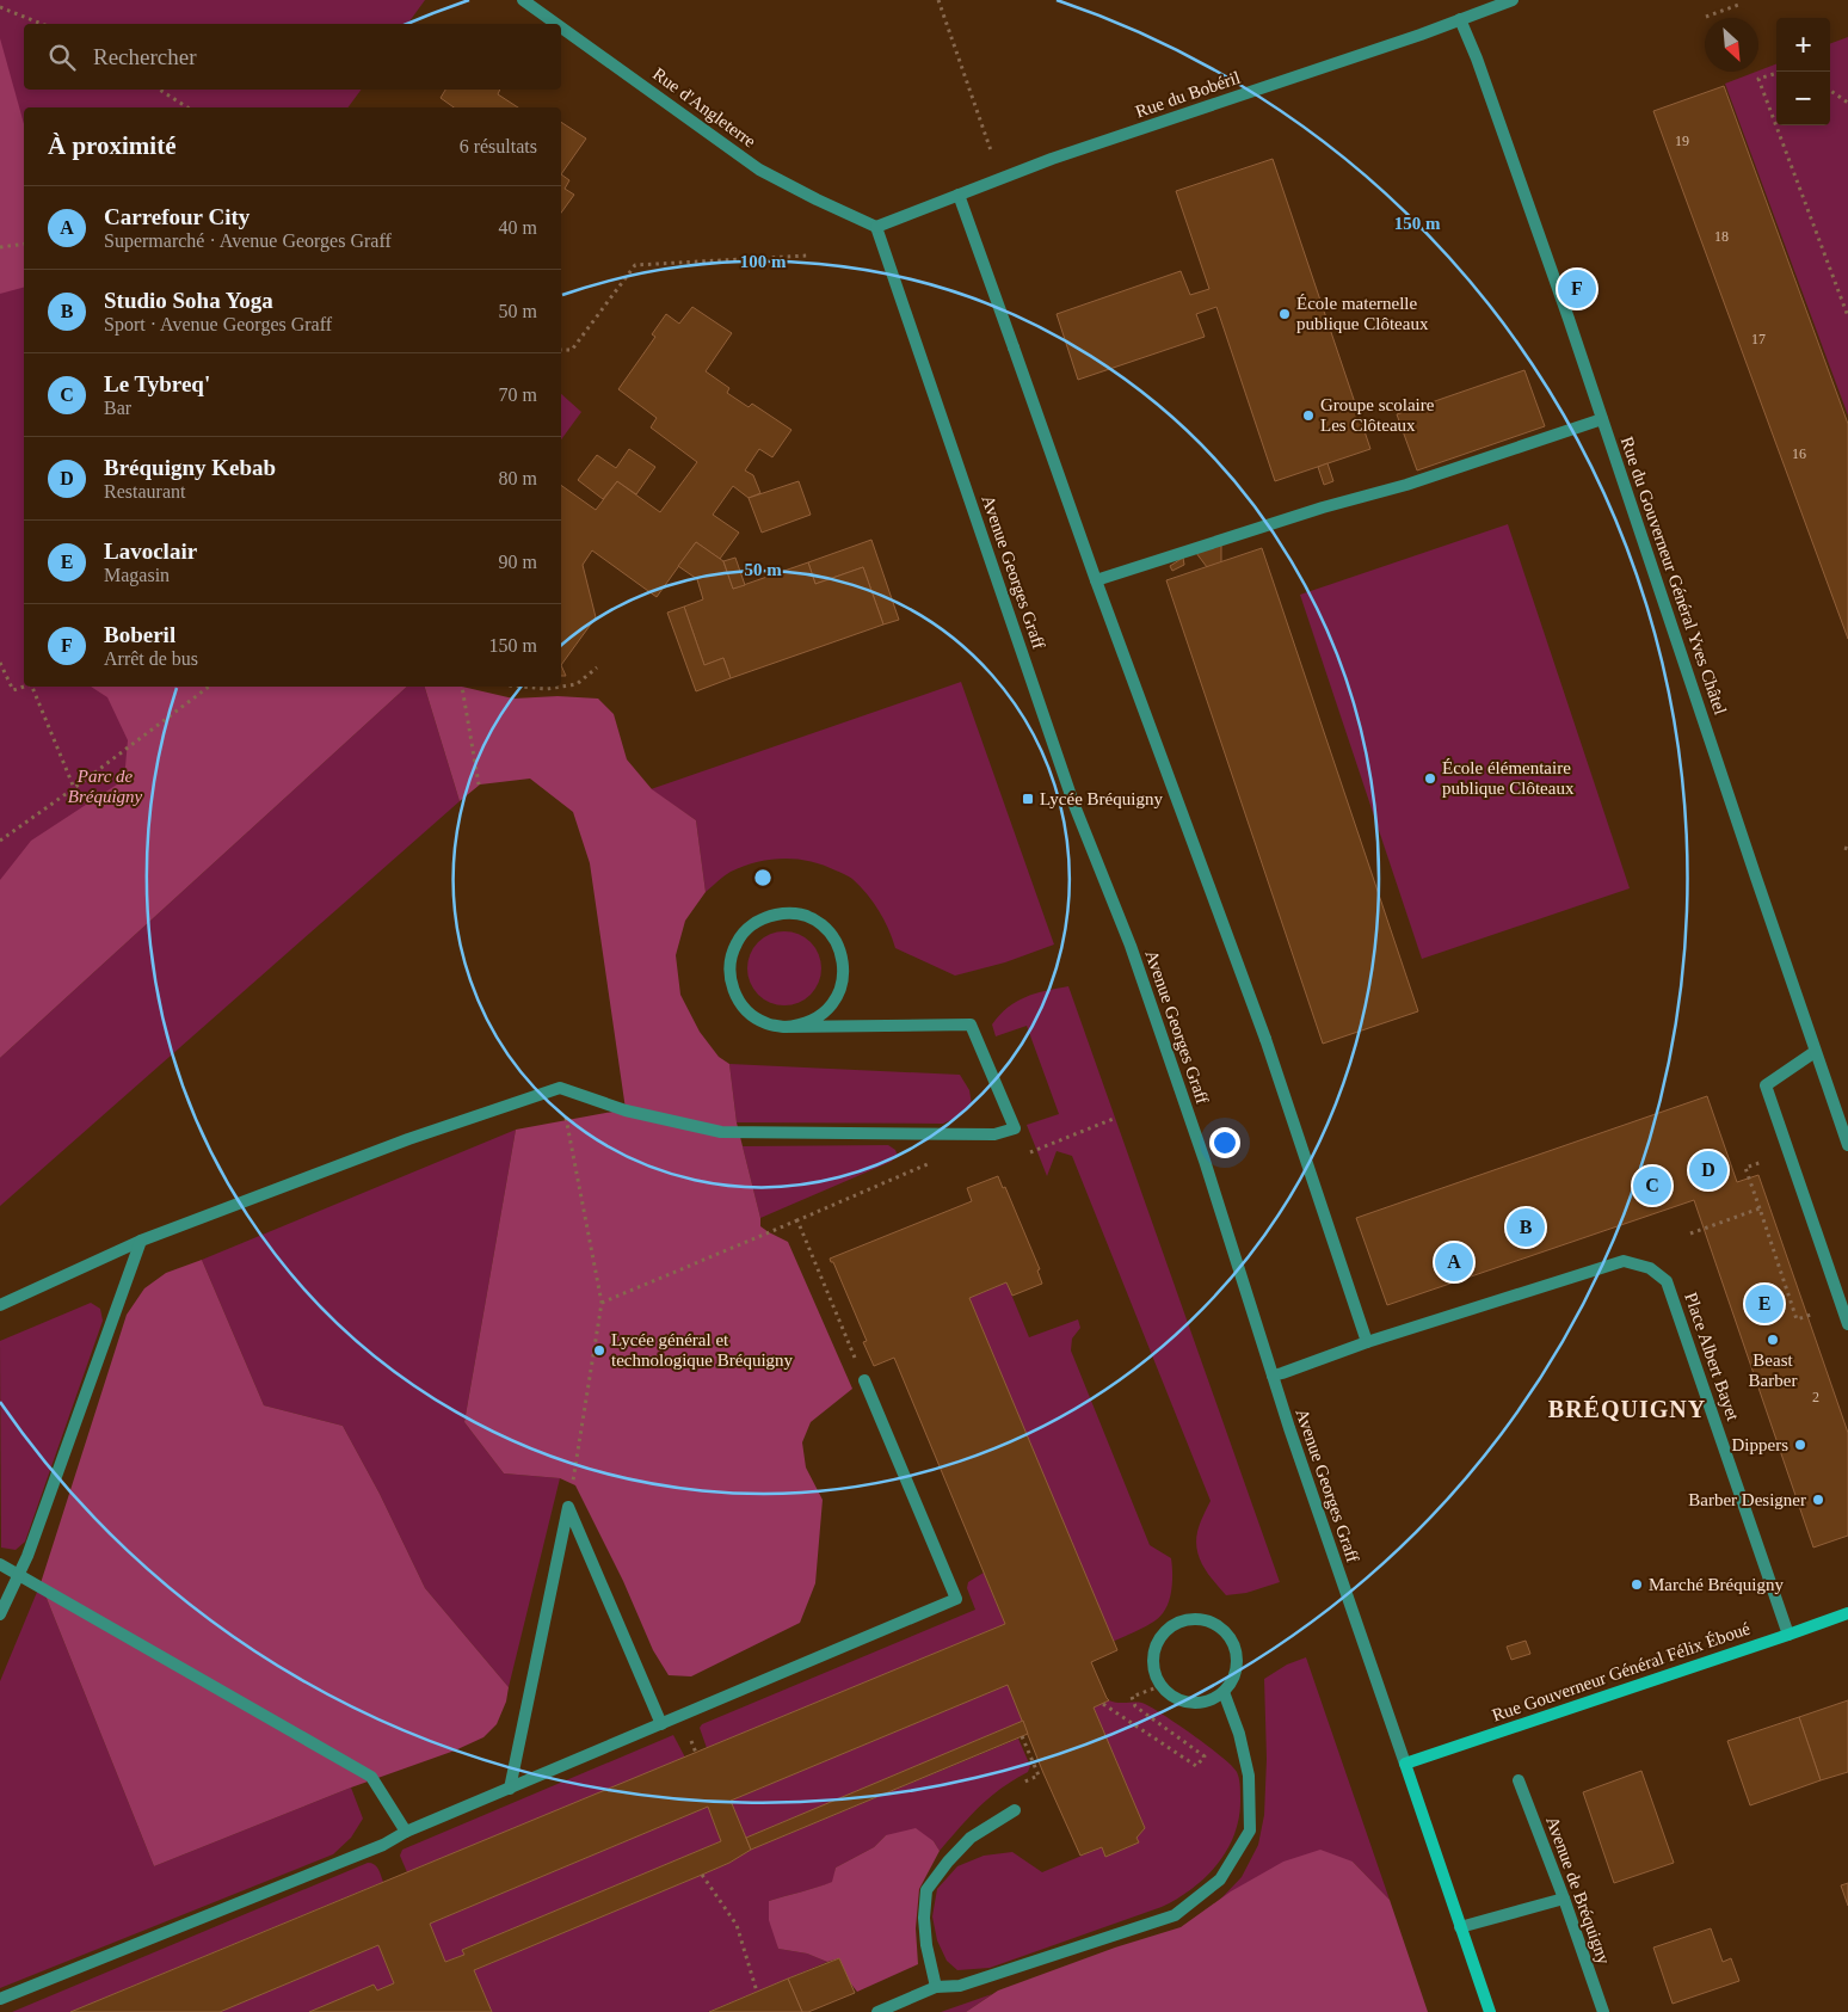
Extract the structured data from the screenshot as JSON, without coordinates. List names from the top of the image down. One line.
{"streets":{"street":["Rue du Bobéril","Rue d'Angleterre","Avenue Georges Graff","Rue du Gouverneur Général Yves Châtel","Place Albert Bayet","Rue Gouverneur Général Félix Éboué","Avenue de Bréquigny"]},"crossings":[["Rue du Bobéril","Rue d'Angleterre"],["Rue du Bobéril","Avenue Georges Graff"],["Rue du Bobéril","Rue du Gouverneur Général Yves Châtel"],["Rue d'Angleterre","Avenue Georges Graff"],["Avenue Georges Graff","Place Albert Bayet"],["Avenue Georges Graff","Rue Gouverneur Général Félix Éboué"],["Place Albert Bayet","Rue Gouverneur Général Félix Éboué"]],"districts":["BRÉQUIGNY"],"parks":["Parc de Bréquigny"],"places":{"other":["École maternelle publique Clôteaux","Groupe scolaire Les Clôteaux","École élémentaire publique Clôteaux","Beast Barber","Lycée général et technologique Bréquigny","Dippers","Barber Designer","Marché Bréquigny"],"transit":["Lycée Bréquigny"]},"house_numbers":["19","18","17","16","2"],"north":"bottom right","page":{"map_buttons":["+","−"],"search":"Rechercher","heading":["À proximité","6 résultats"],"list":[{"mark":"A","name":"Carrefour City","note":"Supermarché · Avenue Georges Graff","value":"40 m"},{"mark":"B","name":"Studio Soha Yoga","note":"Sport · Avenue Georges Graff","value":"50 m"},{"mark":"C","name":"Le Tybreq'","note":"Bar","value":"70 m"},{"mark":"D","name":"Bréquigny Kebab","note":"Restaurant","value":"80 m"},{"mark":"E","name":"Lavoclair","note":"Magasin","value":"90 m"},{"mark":"F","name":"Boberil","note":"Arrêt de bus","value":"150 m"}],"pins":["F","D","C","B","A","E"]},"rings":["150 m","100 m","50 m"]}
